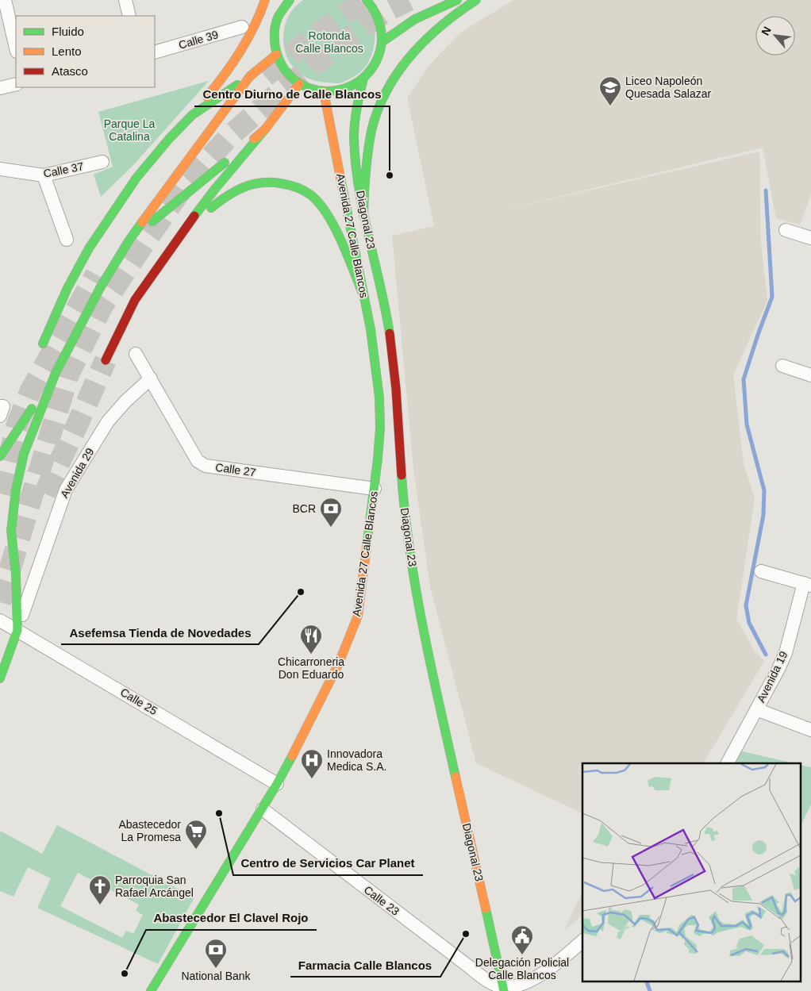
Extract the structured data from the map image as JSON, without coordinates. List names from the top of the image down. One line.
{"streets":{"main road":["Diagonal 23","Avenida 27 Calle Blancos"],"street":["Calle 39","Calle 37","Calle 27","Avenida 29","Avenida 19","Calle 25","Calle 23"]},"crossings":[["Diagonal 23","Calle 23"],["Avenida 27 Calle Blancos","Calle 27"],["Avenida 27 Calle Blancos","Calle 25"],["Avenida 27 Calle Blancos","Calle 23"],["Calle 27","Avenida 29"],["Avenida 29","Calle 25"]],"parks":["Rotonda Calle Blancos","Parque La Catalina"],"places":{"school or university":["Liceo Napoleón Quesada Salazar"],"other":["Centro Diurno de Calle Blancos","Asefemsa Tienda de Novedades","Centro de Servicios Car Planet","Farmacia Calle Blancos","Abastecedor El Clavel Rojo"],"bank":["BCR","National Bank"],"restaurant":["Chicarroneria Don Eduardo"],"hospital":["Innovadora Medica S.A."],"supermarket":["Abastecedor La Promesa"],"church":["Parroquia San Rafael Arcángel"],"public building":["Delegación Policial Calle Blancos"]},"legend":["Fluido","Lento","Atasco"],"north":"top left"}
